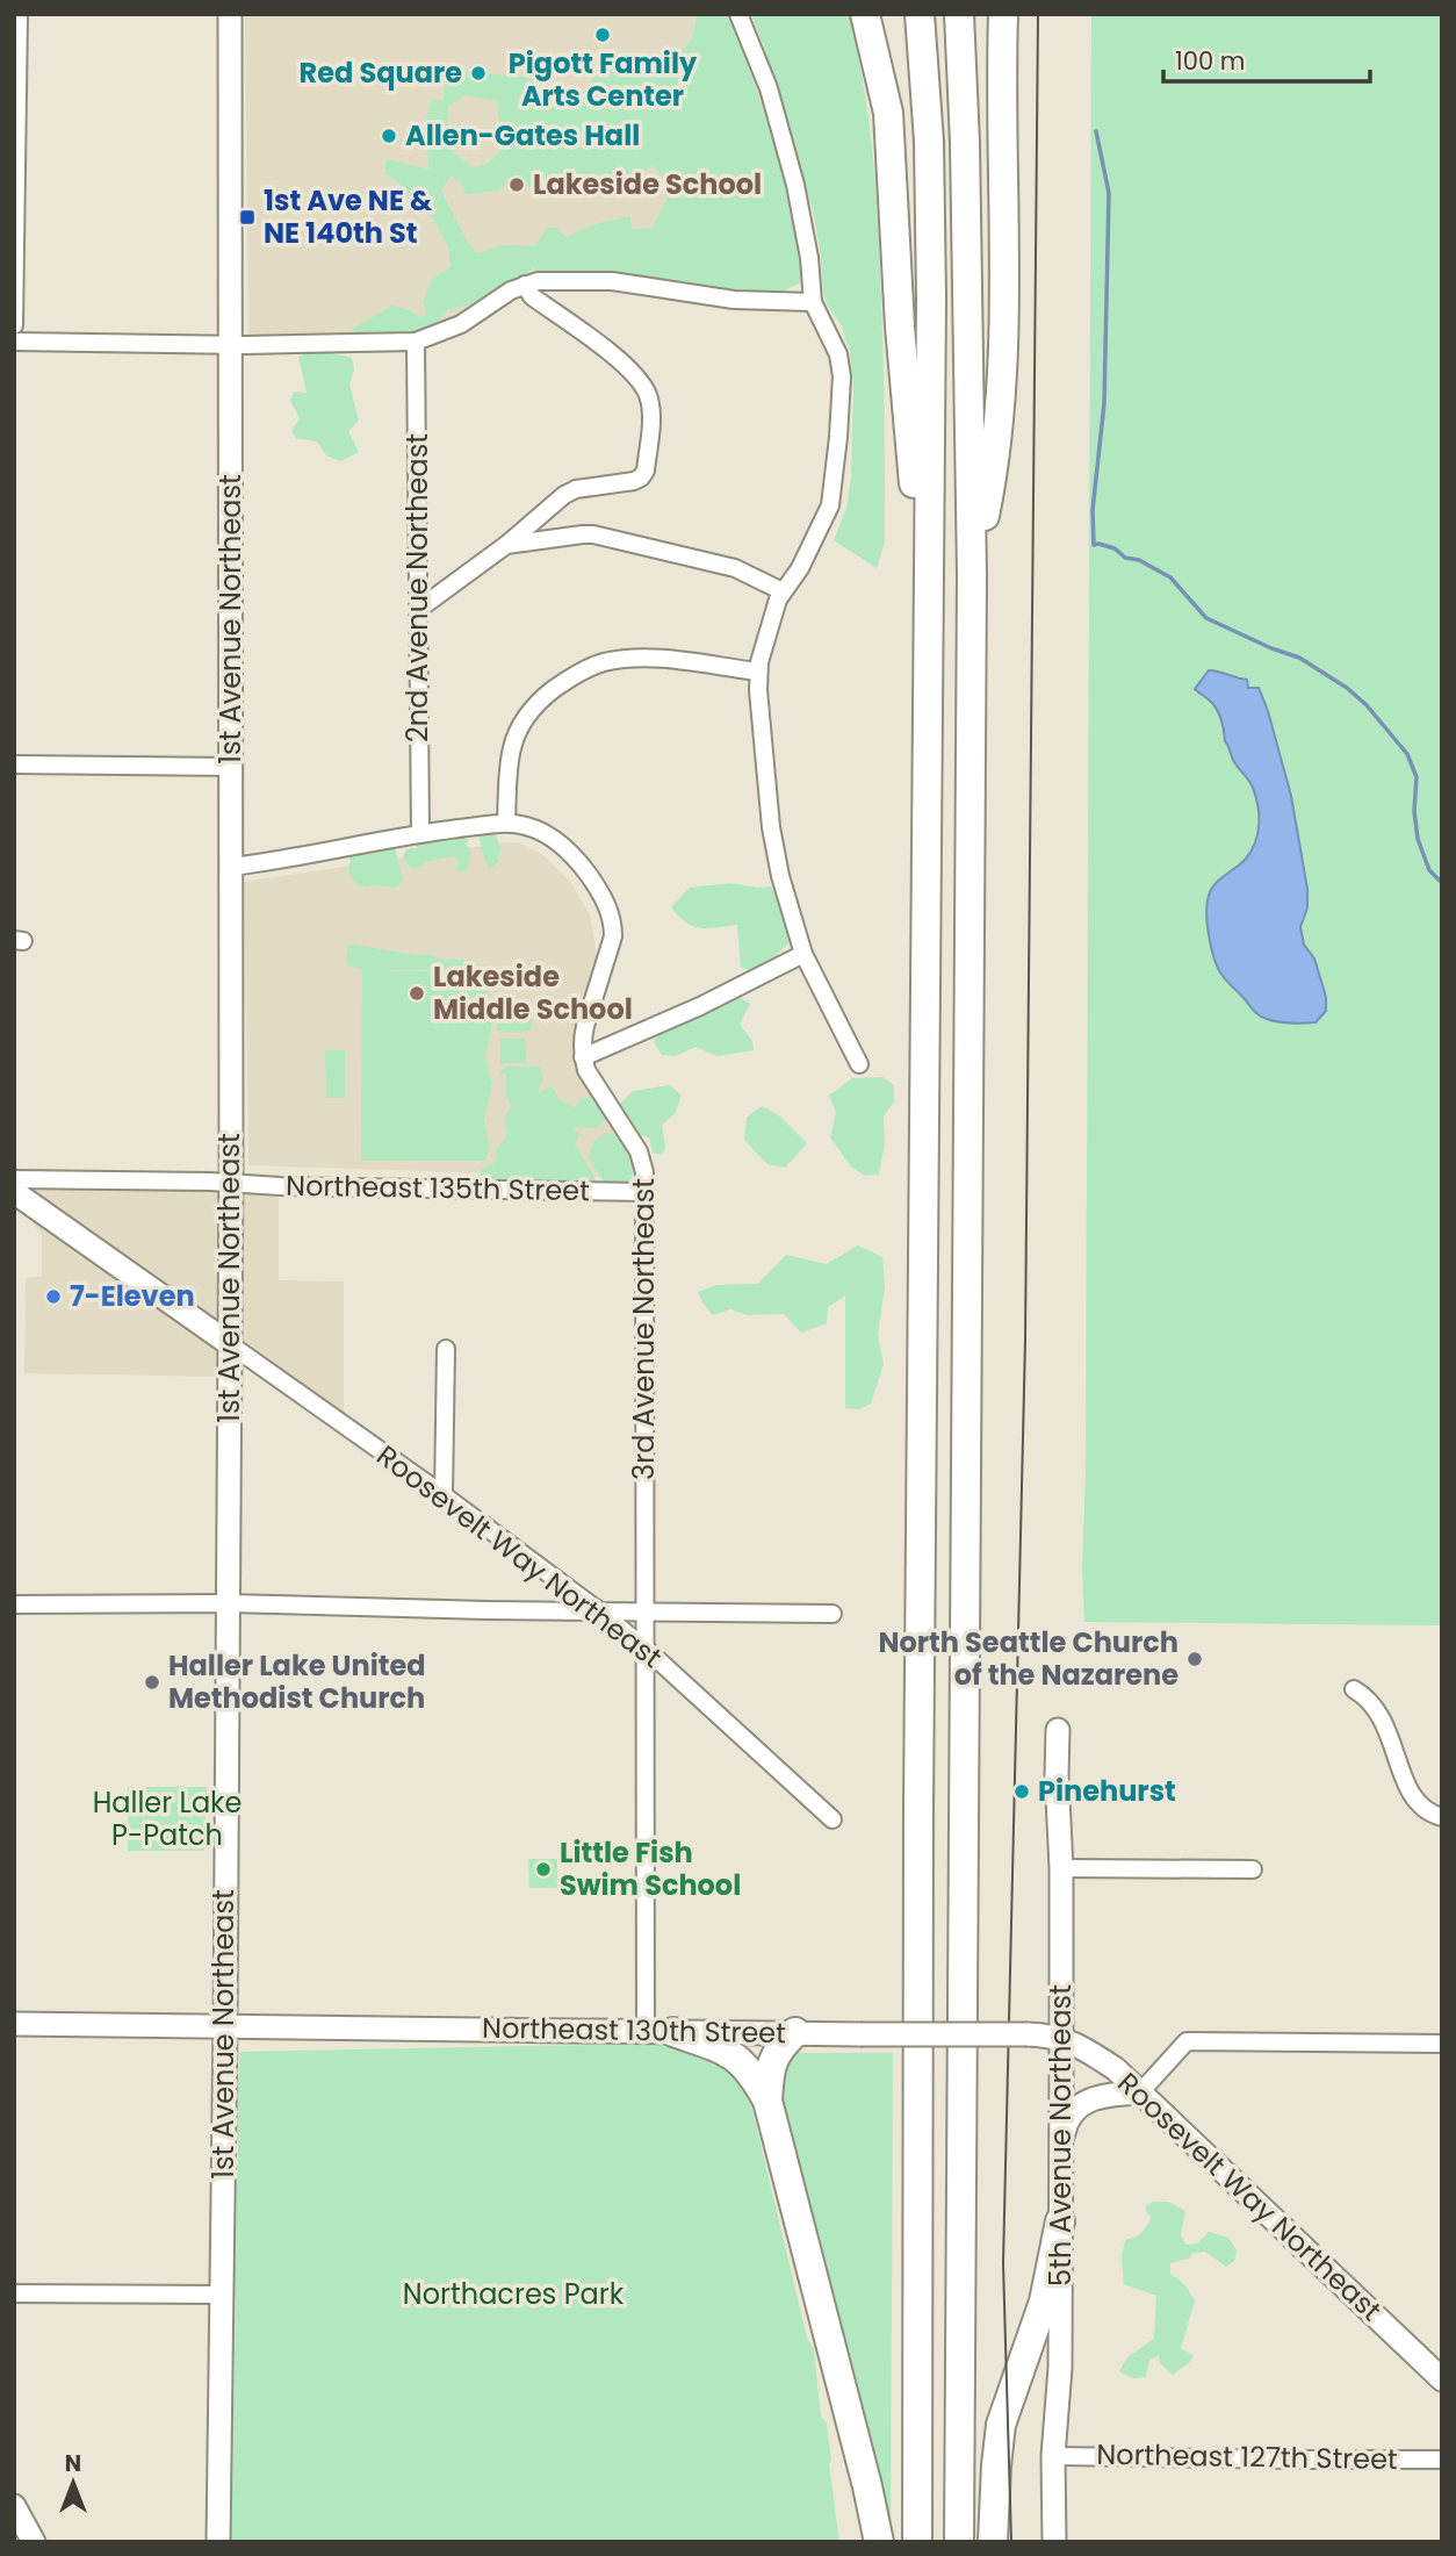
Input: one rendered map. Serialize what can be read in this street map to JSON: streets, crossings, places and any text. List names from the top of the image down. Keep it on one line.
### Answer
{"streets":{"street":["2nd Avenue Northeast","1st Avenue Northeast","Northeast 135th Street","3rd Avenue Northeast","Roosevelt Way Northeast","Northeast 130th Street","5th Avenue Northeast","Northeast 127th Street"]},"crossings":[["1st Avenue Northeast","Northeast 135th Street"],["1st Avenue Northeast","Roosevelt Way Northeast"],["1st Avenue Northeast","Northeast 130th Street"],["Northeast 135th Street","3rd Avenue Northeast"],["3rd Avenue Northeast","Roosevelt Way Northeast"],["3rd Avenue Northeast","Northeast 130th Street"],["Roosevelt Way Northeast","Northeast 130th Street"],["Roosevelt Way Northeast","5th Avenue Northeast"],["Northeast 130th Street","5th Avenue Northeast"],["5th Avenue Northeast","Northeast 127th Street"]],"parks":["Haller Lake P-Patch","Northacres Park"],"places":{"other":["Pigott Family Arts Center","Red Square","Allen-Gates Hall","Lakeside School","Lakeside Middle School","7-Eleven","North Seattle Church of the Nazarene","Haller Lake United Methodist Church","Pinehurst","Little Fish Swim School"],"transit":["1st Ave NE & NE 140th St"]},"scale_bar":"100 m","north":"top"}
